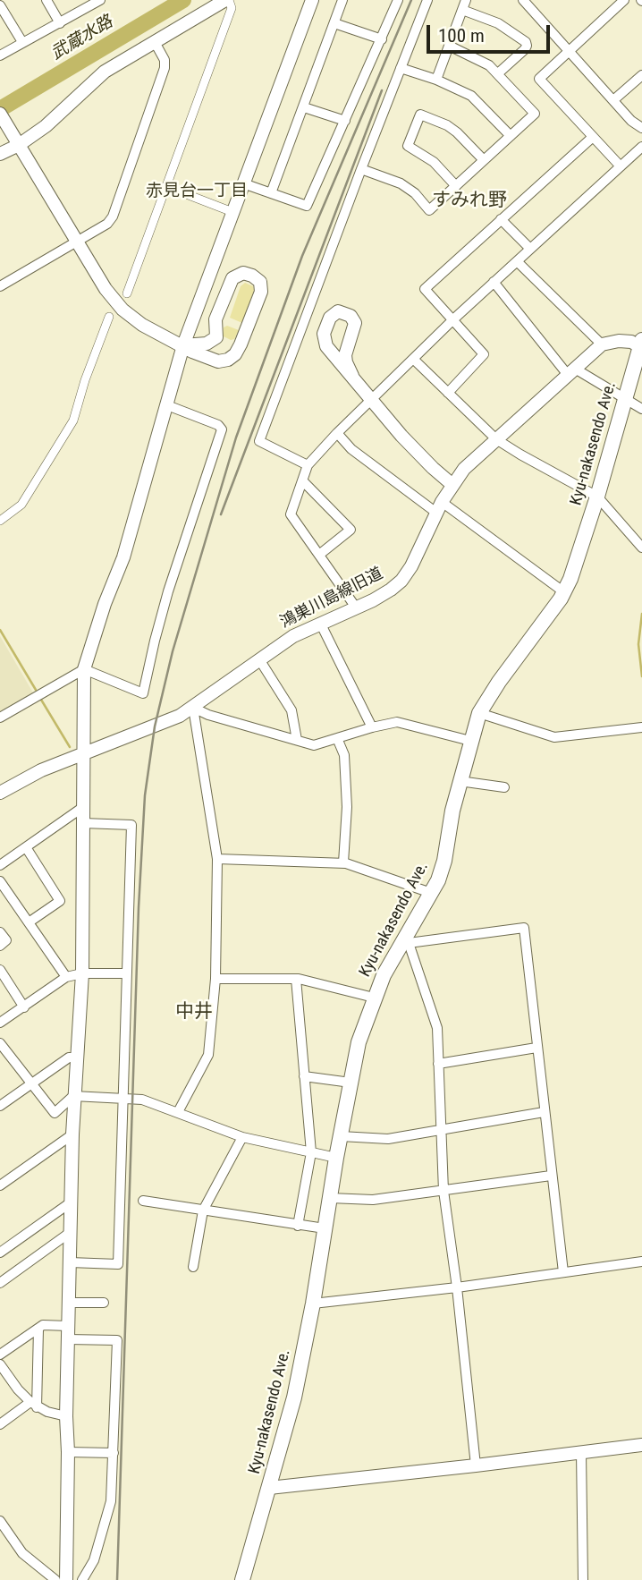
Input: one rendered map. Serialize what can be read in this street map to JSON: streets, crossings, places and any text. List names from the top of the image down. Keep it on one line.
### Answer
{"streets":{"main road":["Kyu-nakasendo Ave."],"street":["鴻巣川島線旧道"]},"districts":["赤見台一丁目","すみれ野","中井"],"water":["武蔵水路"],"scale_bar":"100 m"}
